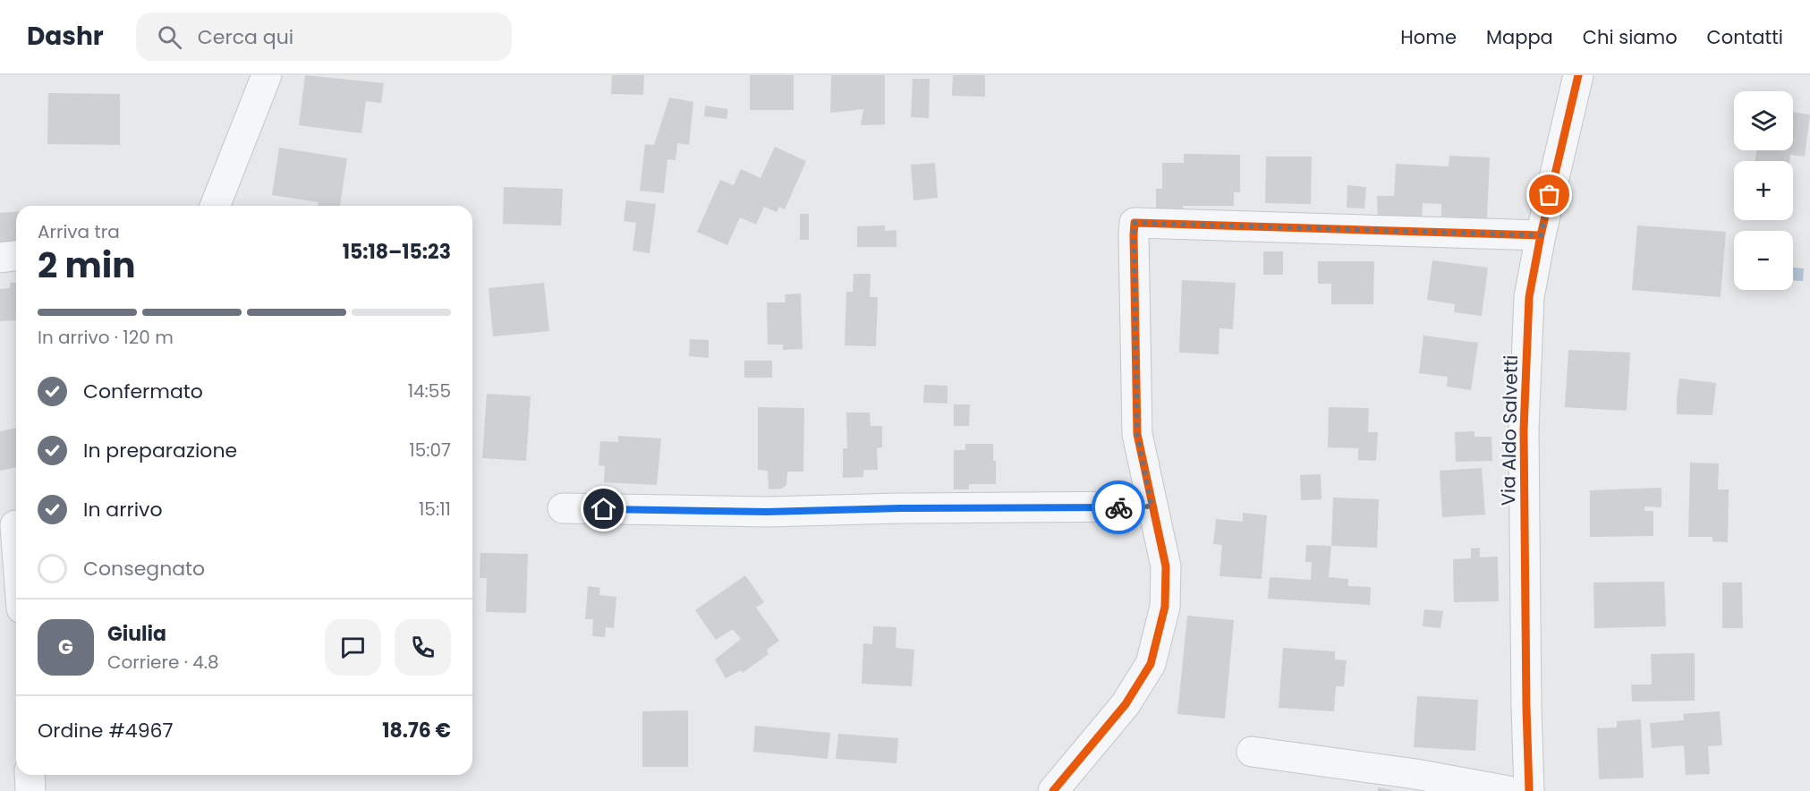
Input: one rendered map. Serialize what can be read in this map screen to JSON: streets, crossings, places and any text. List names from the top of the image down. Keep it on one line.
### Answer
{"streets":{"street":["Via Aldo Salvetti"]},"page":{"header":"Dashr","search":"Cerca qui","nav":["Home","Mappa","Chi siamo","Contatti"],"map_buttons":["+","−"],"heading":["2 min","Arriva tra","15:18–15:23"],"panel":["Giulia","Corriere · 4.8","Ordine #4967","18.76 €"],"bar":"In arrivo · 120 m","list":[["Confermato","14:55"],["In preparazione","15:07"],["In arrivo","15:11"],"Consegnato"],"round":"G"}}
